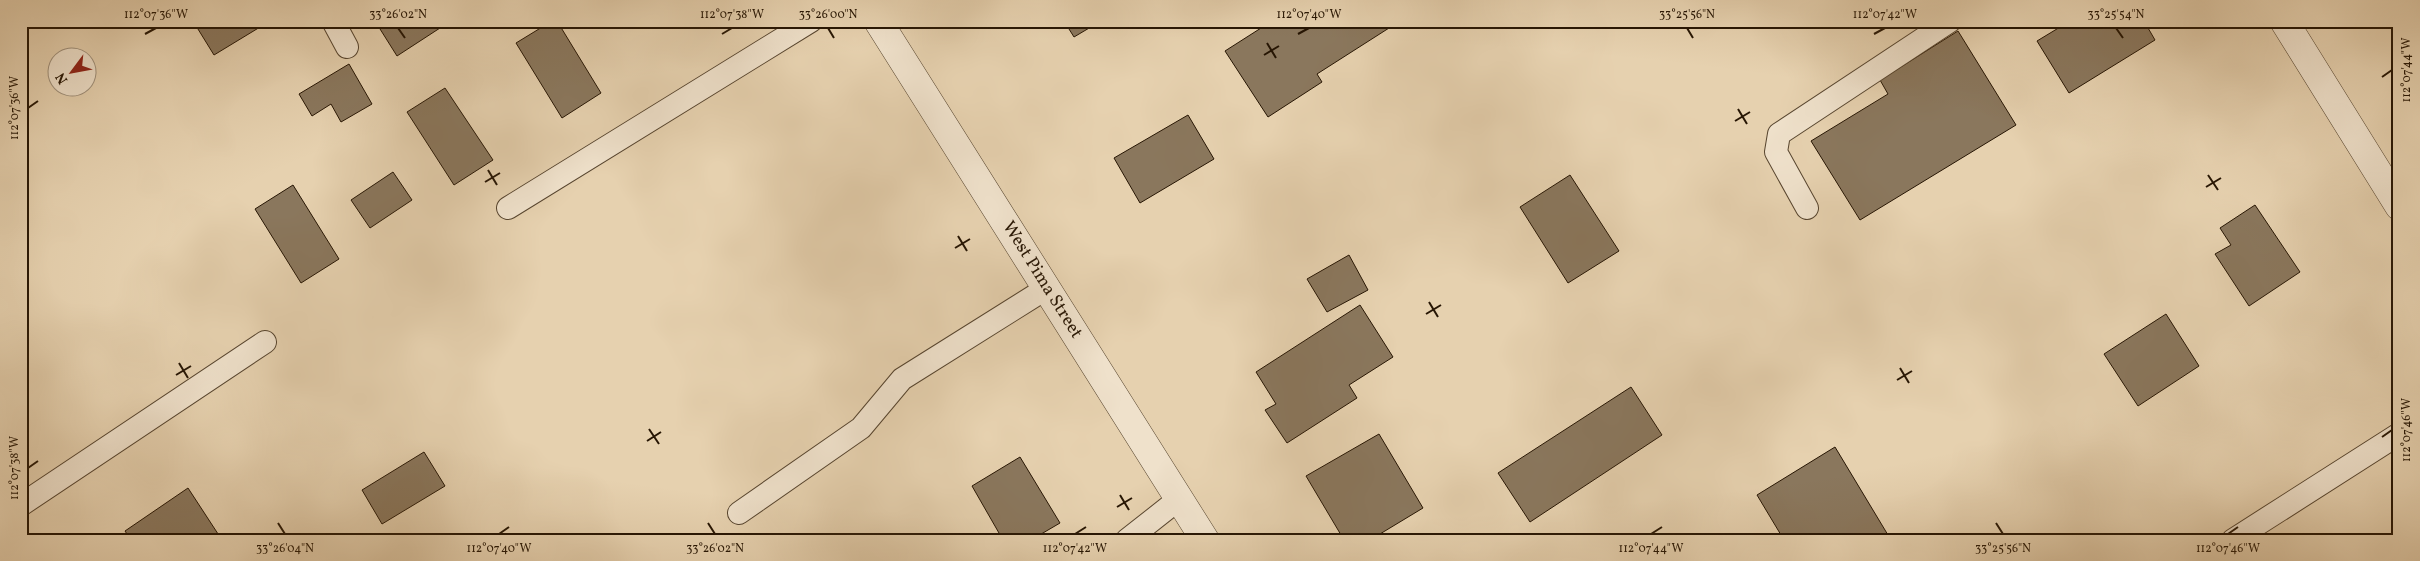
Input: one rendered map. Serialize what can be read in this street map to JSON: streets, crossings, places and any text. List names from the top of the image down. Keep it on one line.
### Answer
{"streets":{"street":["West Pima Street"]},"north":"bottom left","coordinates":["112°07'36\"W","33°26'02\"N","112°07'38\"W","33°26'00\"N","112°07'40\"W","33°25'56\"N","112°07'42\"W","33°25'54\"N","112°07'44\"W","112°07'46\"W","33°26'04\"N"]}
